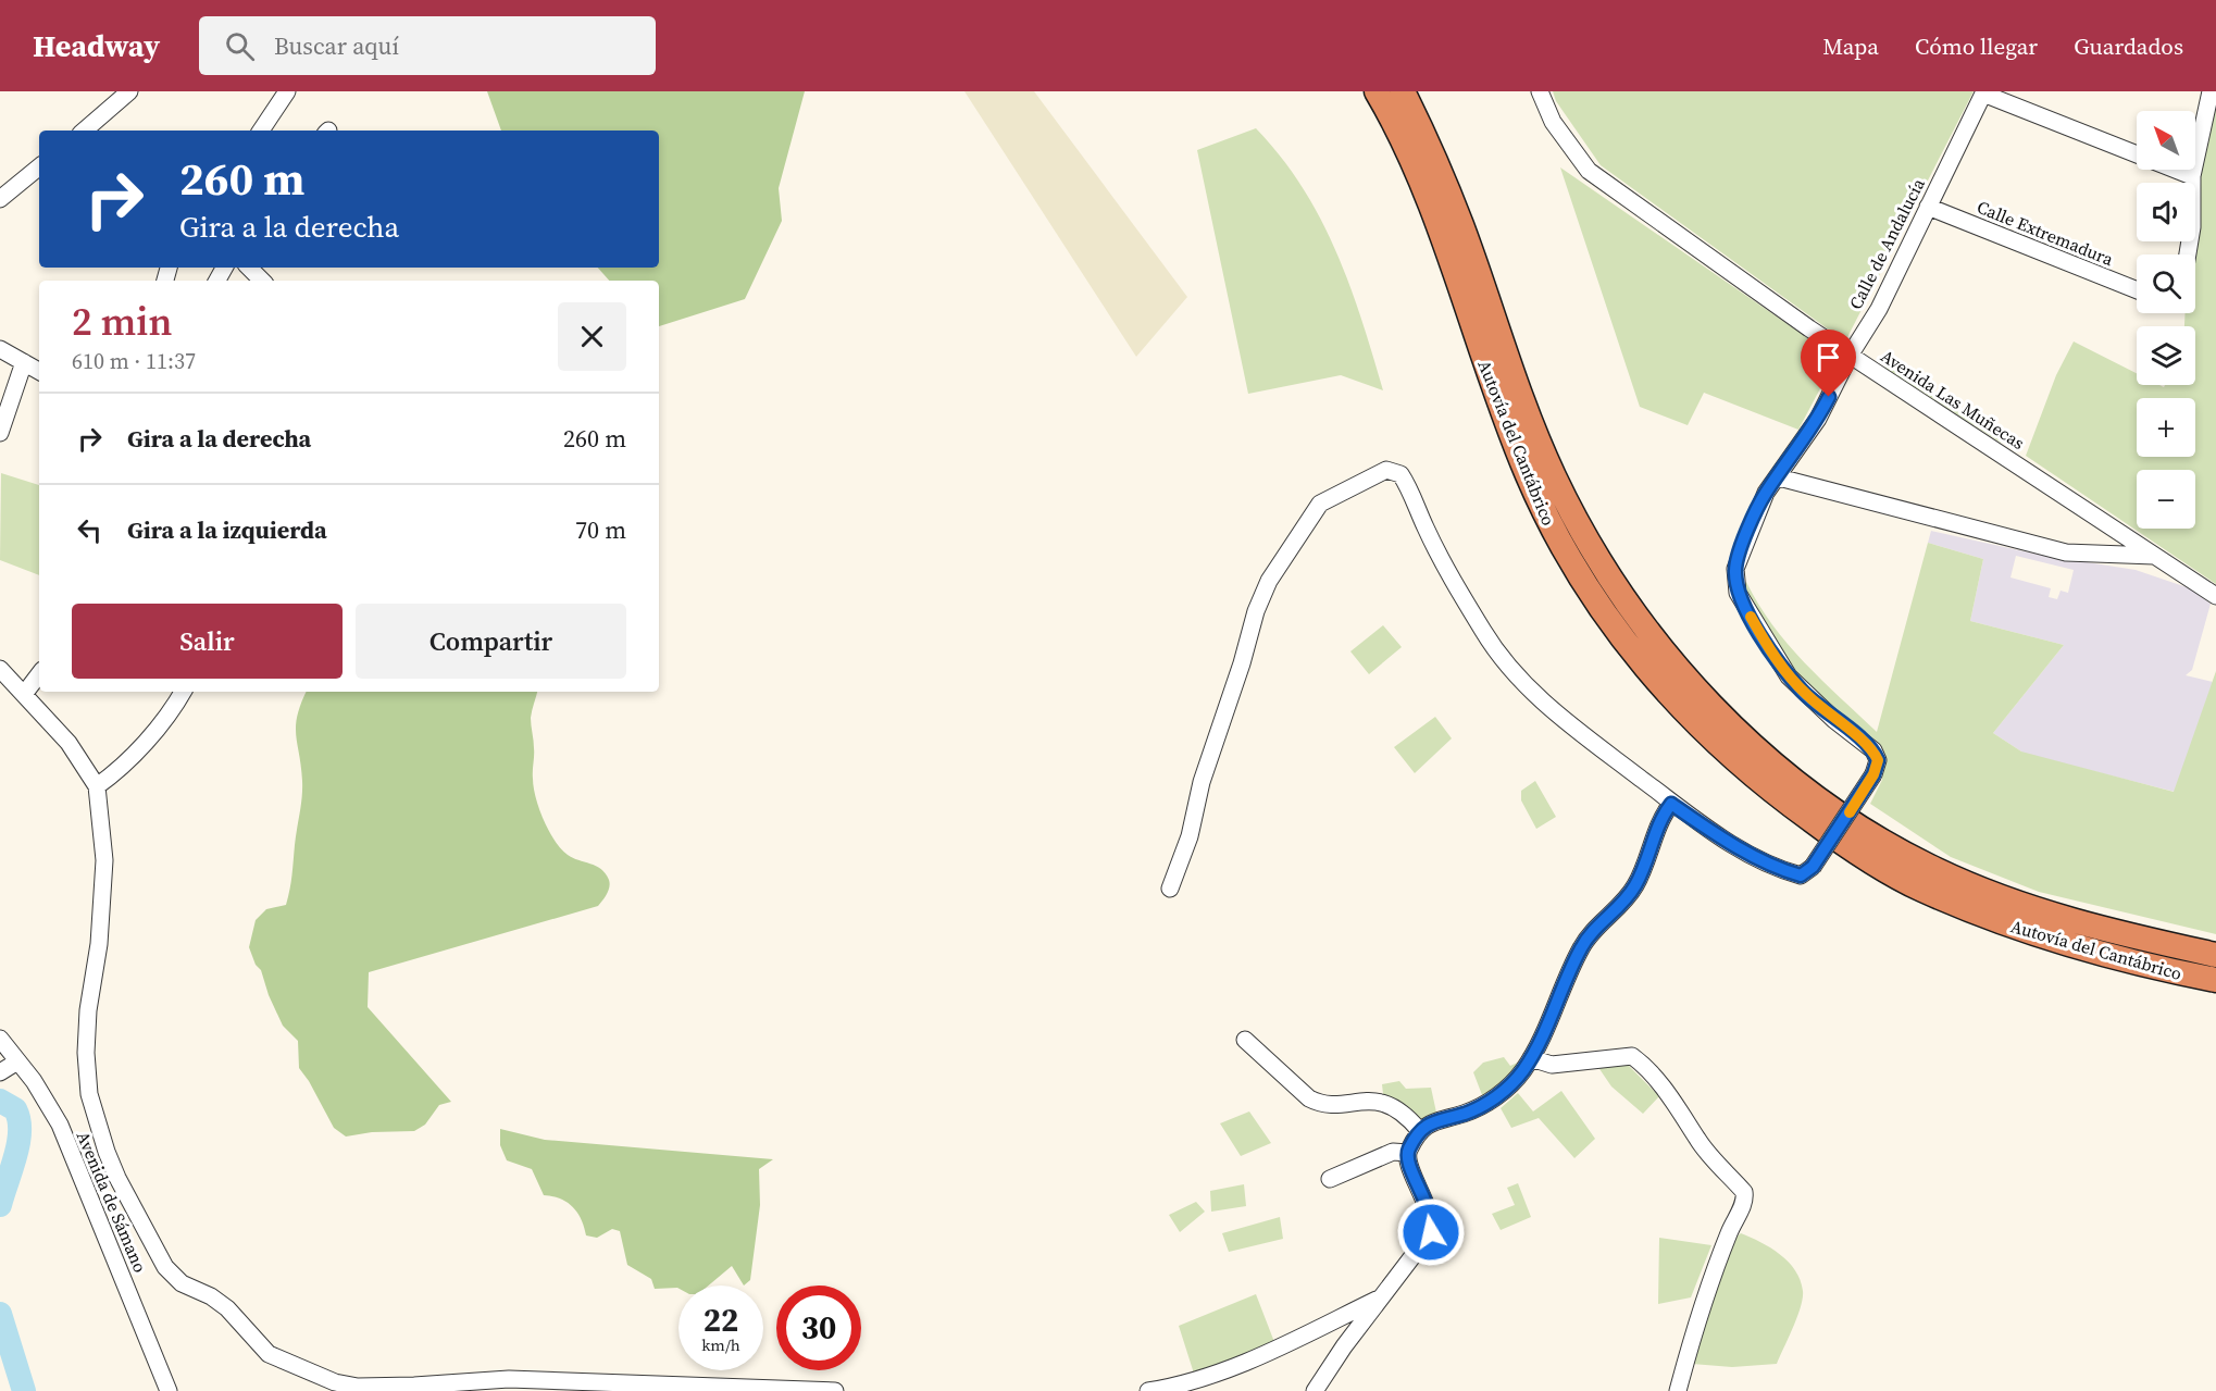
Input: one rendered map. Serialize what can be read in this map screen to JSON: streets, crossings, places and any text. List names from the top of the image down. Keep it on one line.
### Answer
{"streets":{"highway":["Autovía del Cantábrico"],"street":["Calle Extremadura","Calle de Andalucía","Avenida Las Muñecas","Avenida de Sámano"]},"crossings":[["Calle Extremadura","Calle de Andalucía"],["Calle de Andalucía","Avenida Las Muñecas"]],"north":"top left","page":{"header":"Headway","search":"Buscar aquí","nav":["Mapa","Cómo llegar","Guardados"],"map_buttons":["+","−"],"turn":["260 m","Gira a la derecha"],"heading":["2 min","610 m · 11:37"],"list":[{"name":"Gira a la derecha","value":"260 m"},{"name":"Gira a la izquierda","value":"70 m"}],"buttons":["Salir","Compartir"],"speed":"22 km/h","limit":"30"}}
